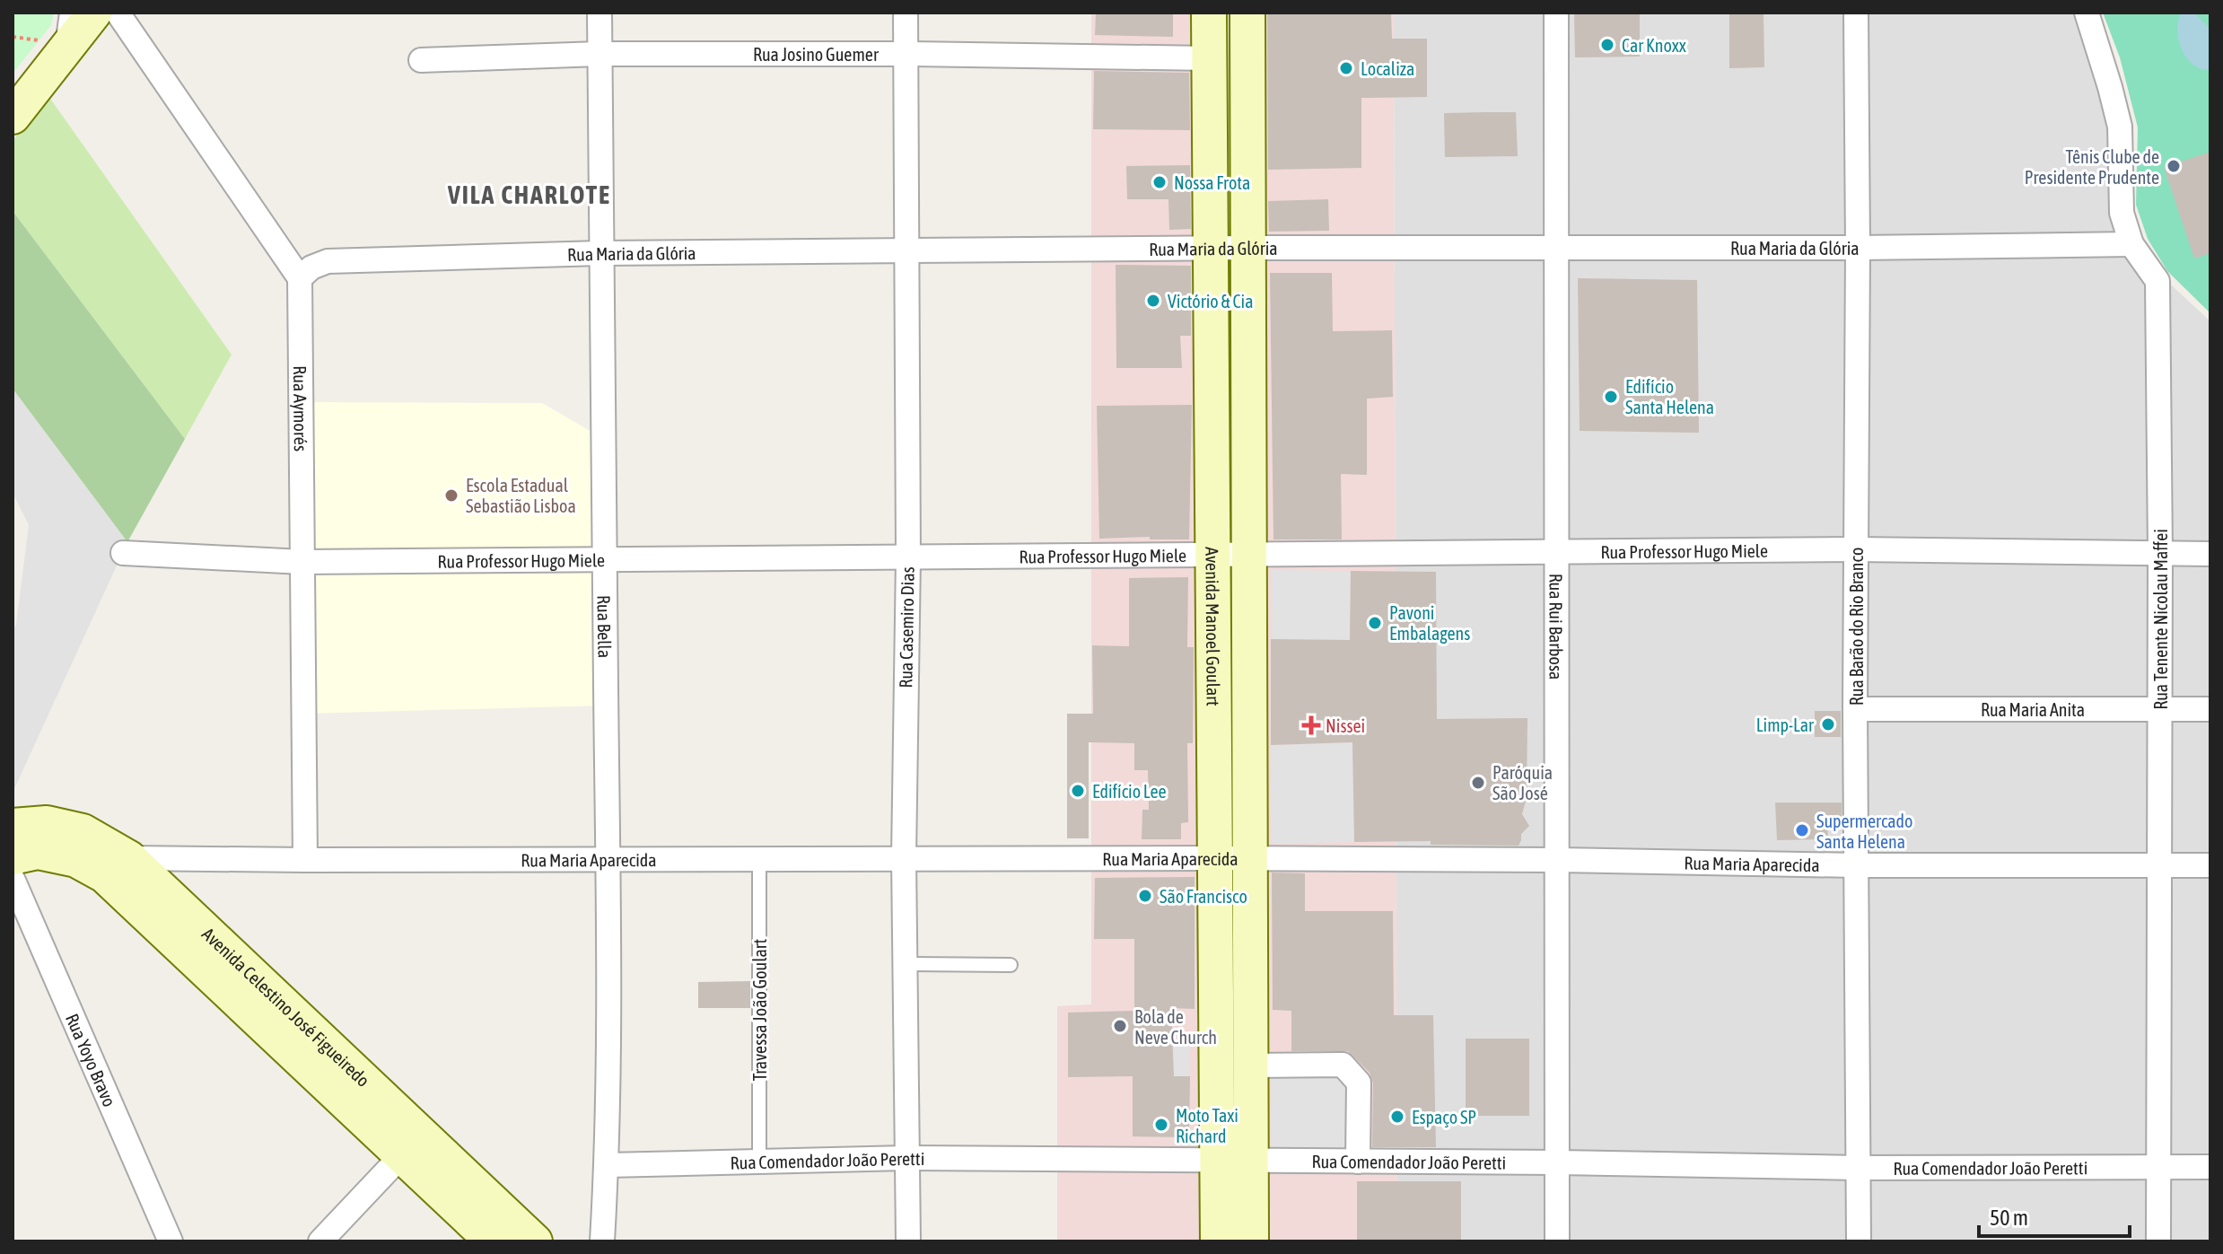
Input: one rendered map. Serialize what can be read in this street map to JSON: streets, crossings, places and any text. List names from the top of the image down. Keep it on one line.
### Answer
{"streets":{"main road":["Avenida Manoel Goulart","Avenida Celestino José Figueiredo"],"street":["Rua Josino Guemer","Rua Maria da Glória","Rua Aymorés","Rua Professor Hugo Miele","Rua Tenente Nicolau Maffei","Rua Rui Barbosa","Rua Barão do Rio Branco","Rua Bella","Rua Casemiro Dias","Rua Maria Anita","Rua Maria Aparecida","Rua Yoyo Bravo","Rua Comendador João Peretti"],"lane":["Travessa João Goulart"]},"crossings":[["Rua Josino Guemer","Rua Bella"],["Rua Josino Guemer","Rua Casemiro Dias"],["Rua Josino Guemer","Avenida Manoel Goulart"],["Rua Maria da Glória","Rua Aymorés"],["Rua Maria da Glória","Rua Tenente Nicolau Maffei"],["Rua Maria da Glória","Rua Rui Barbosa"],["Rua Maria da Glória","Rua Barão do Rio Branco"],["Rua Maria da Glória","Rua Bella"],["Rua Maria da Glória","Rua Casemiro Dias"],["Rua Maria da Glória","Avenida Manoel Goulart"],["Rua Aymorés","Rua Professor Hugo Miele"],["Rua Aymorés","Rua Maria Aparecida"],["Rua Professor Hugo Miele","Rua Tenente Nicolau Maffei"],["Rua Professor Hugo Miele","Rua Rui Barbosa"],["Rua Professor Hugo Miele","Rua Barão do Rio Branco"],["Rua Professor Hugo Miele","Rua Bella"],["Rua Professor Hugo Miele","Rua Casemiro Dias"],["Rua Professor Hugo Miele","Avenida Manoel Goulart"],["Rua Tenente Nicolau Maffei","Rua Maria Anita"],["Rua Tenente Nicolau Maffei","Rua Maria Aparecida"],["Rua Tenente Nicolau Maffei","Rua Comendador João Peretti"],["Rua Rui Barbosa","Rua Maria Aparecida"],["Rua Rui Barbosa","Rua Comendador João Peretti"],["Rua Barão do Rio Branco","Rua Maria Anita"],["Rua Barão do Rio Branco","Rua Maria Aparecida"],["Rua Barão do Rio Branco","Rua Comendador João Peretti"],["Rua Bella","Rua Maria Aparecida"],["Rua Bella","Rua Comendador João Peretti"],["Rua Casemiro Dias","Rua Maria Aparecida"],["Rua Casemiro Dias","Rua Comendador João Peretti"],["Avenida Manoel Goulart","Rua Maria Aparecida"],["Avenida Manoel Goulart","Rua Comendador João Peretti"],["Rua Maria Aparecida","Avenida Celestino José Figueiredo"],["Rua Maria Aparecida","Travessa João Goulart"],["Travessa João Goulart","Rua Comendador João Peretti"]],"districts":["VILA CHARLOTE"],"places":{"other":["Car Knoxx","Localiza","Tênis Clube de Presidente Prudente","Nossa Frota","Victório & Cia","Edifício Santa Helena","Escola Estadual Sebastião Lisboa","Pavoni Embalagens","Limp-Lar","Paróquia São José","Edifício Lee","Supermercado Santa Helena","São Francisco","Bola de Neve Church","Espaço SP","Moto Taxi Richard"],"health":["Nissei"]},"scale_bar":"50 m"}
